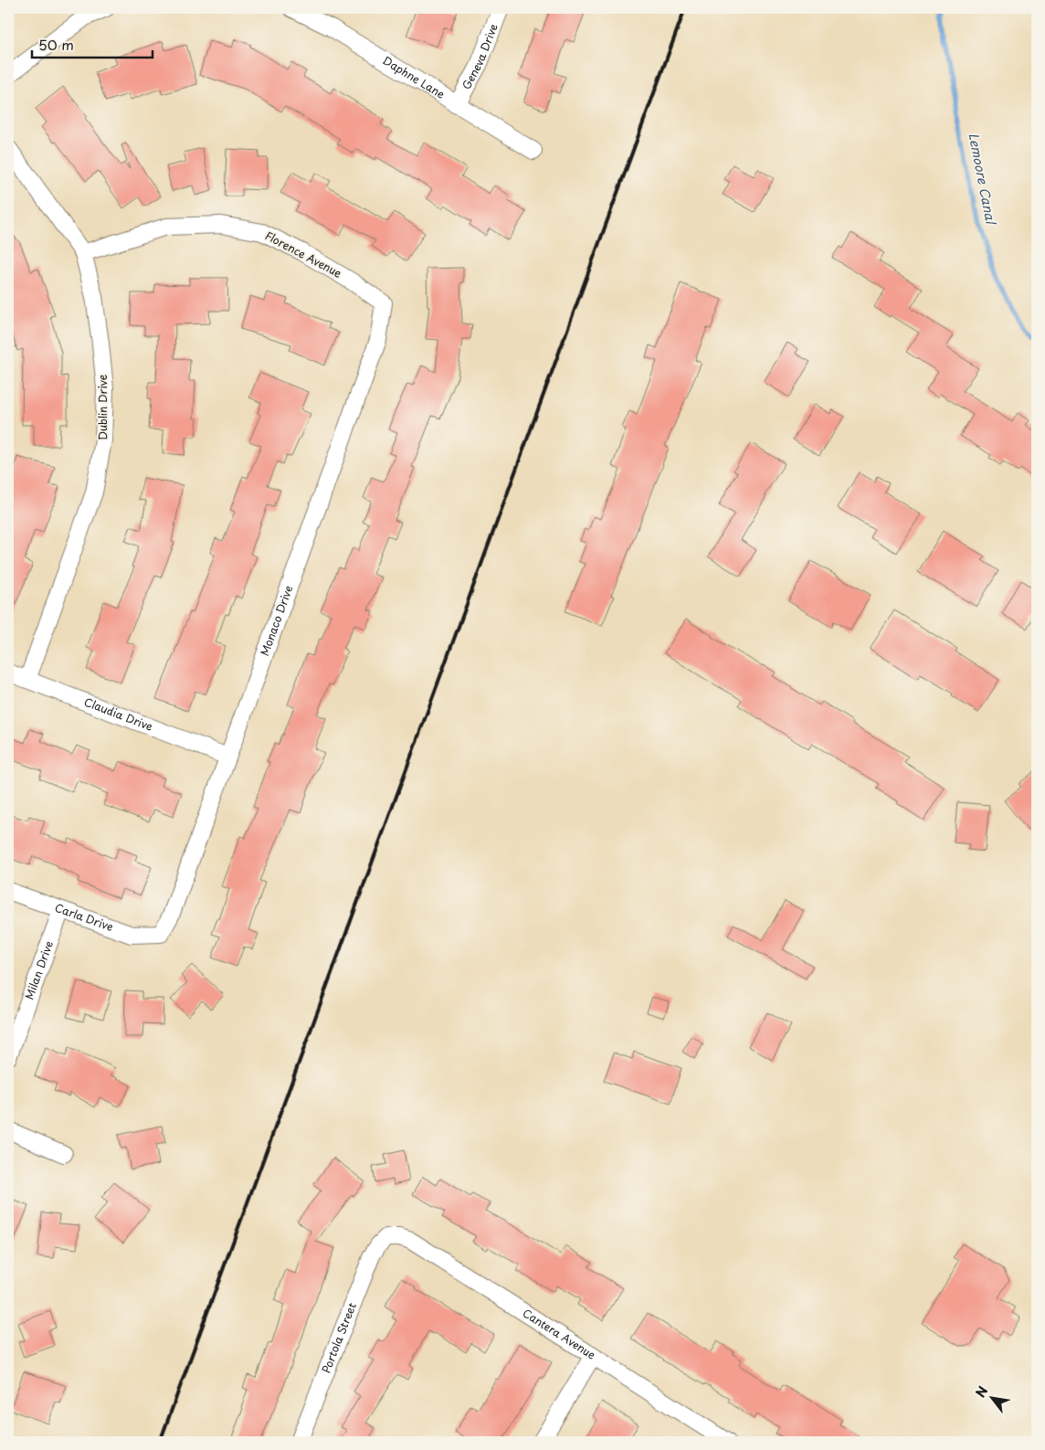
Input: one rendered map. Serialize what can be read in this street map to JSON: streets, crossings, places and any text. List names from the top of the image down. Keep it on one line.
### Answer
{"streets":{"street":["Geneva Drive","Daphne Lane","Florence Avenue","Dublin Drive","Monaco Drive","Claudia Drive","Carla Drive","Milan Drive","Cantera Avenue","Portola Street"]},"crossings":[["Geneva Drive","Daphne Lane"],["Florence Avenue","Dublin Drive"],["Florence Avenue","Monaco Drive"],["Dublin Drive","Claudia Drive"],["Monaco Drive","Claudia Drive"],["Monaco Drive","Carla Drive"],["Carla Drive","Milan Drive"],["Cantera Avenue","Portola Street"]],"water":["Lemoore Canal"],"scale_bar":"50 m","north":"top left"}
